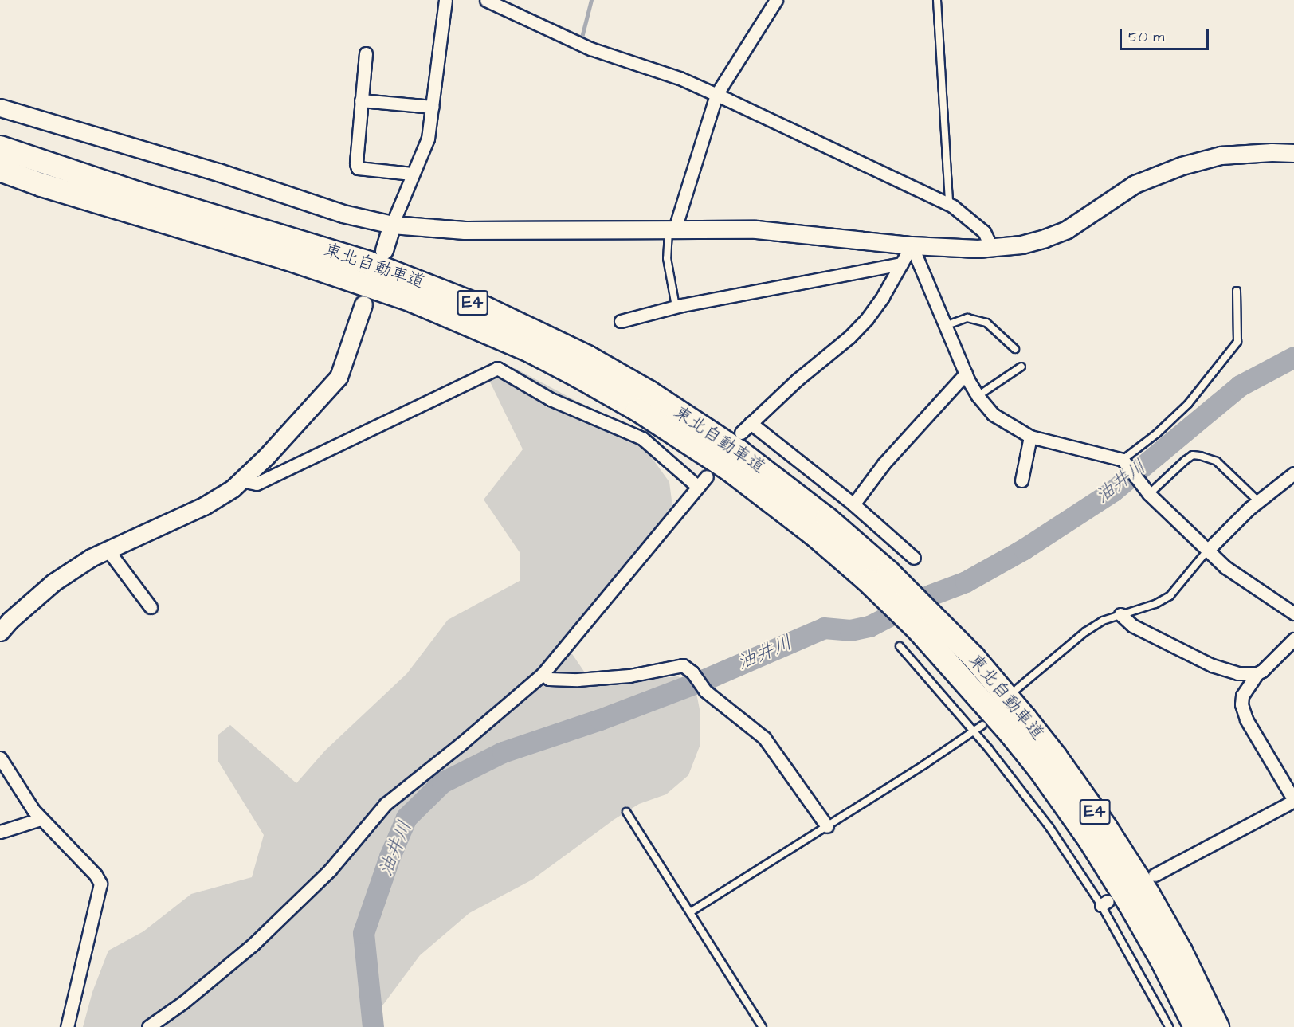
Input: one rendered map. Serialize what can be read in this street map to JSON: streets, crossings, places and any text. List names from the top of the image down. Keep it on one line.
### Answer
{"streets":{"highway":["東北自動車道","E4"]},"water":["油井川"],"scale_bar":"50 m"}
